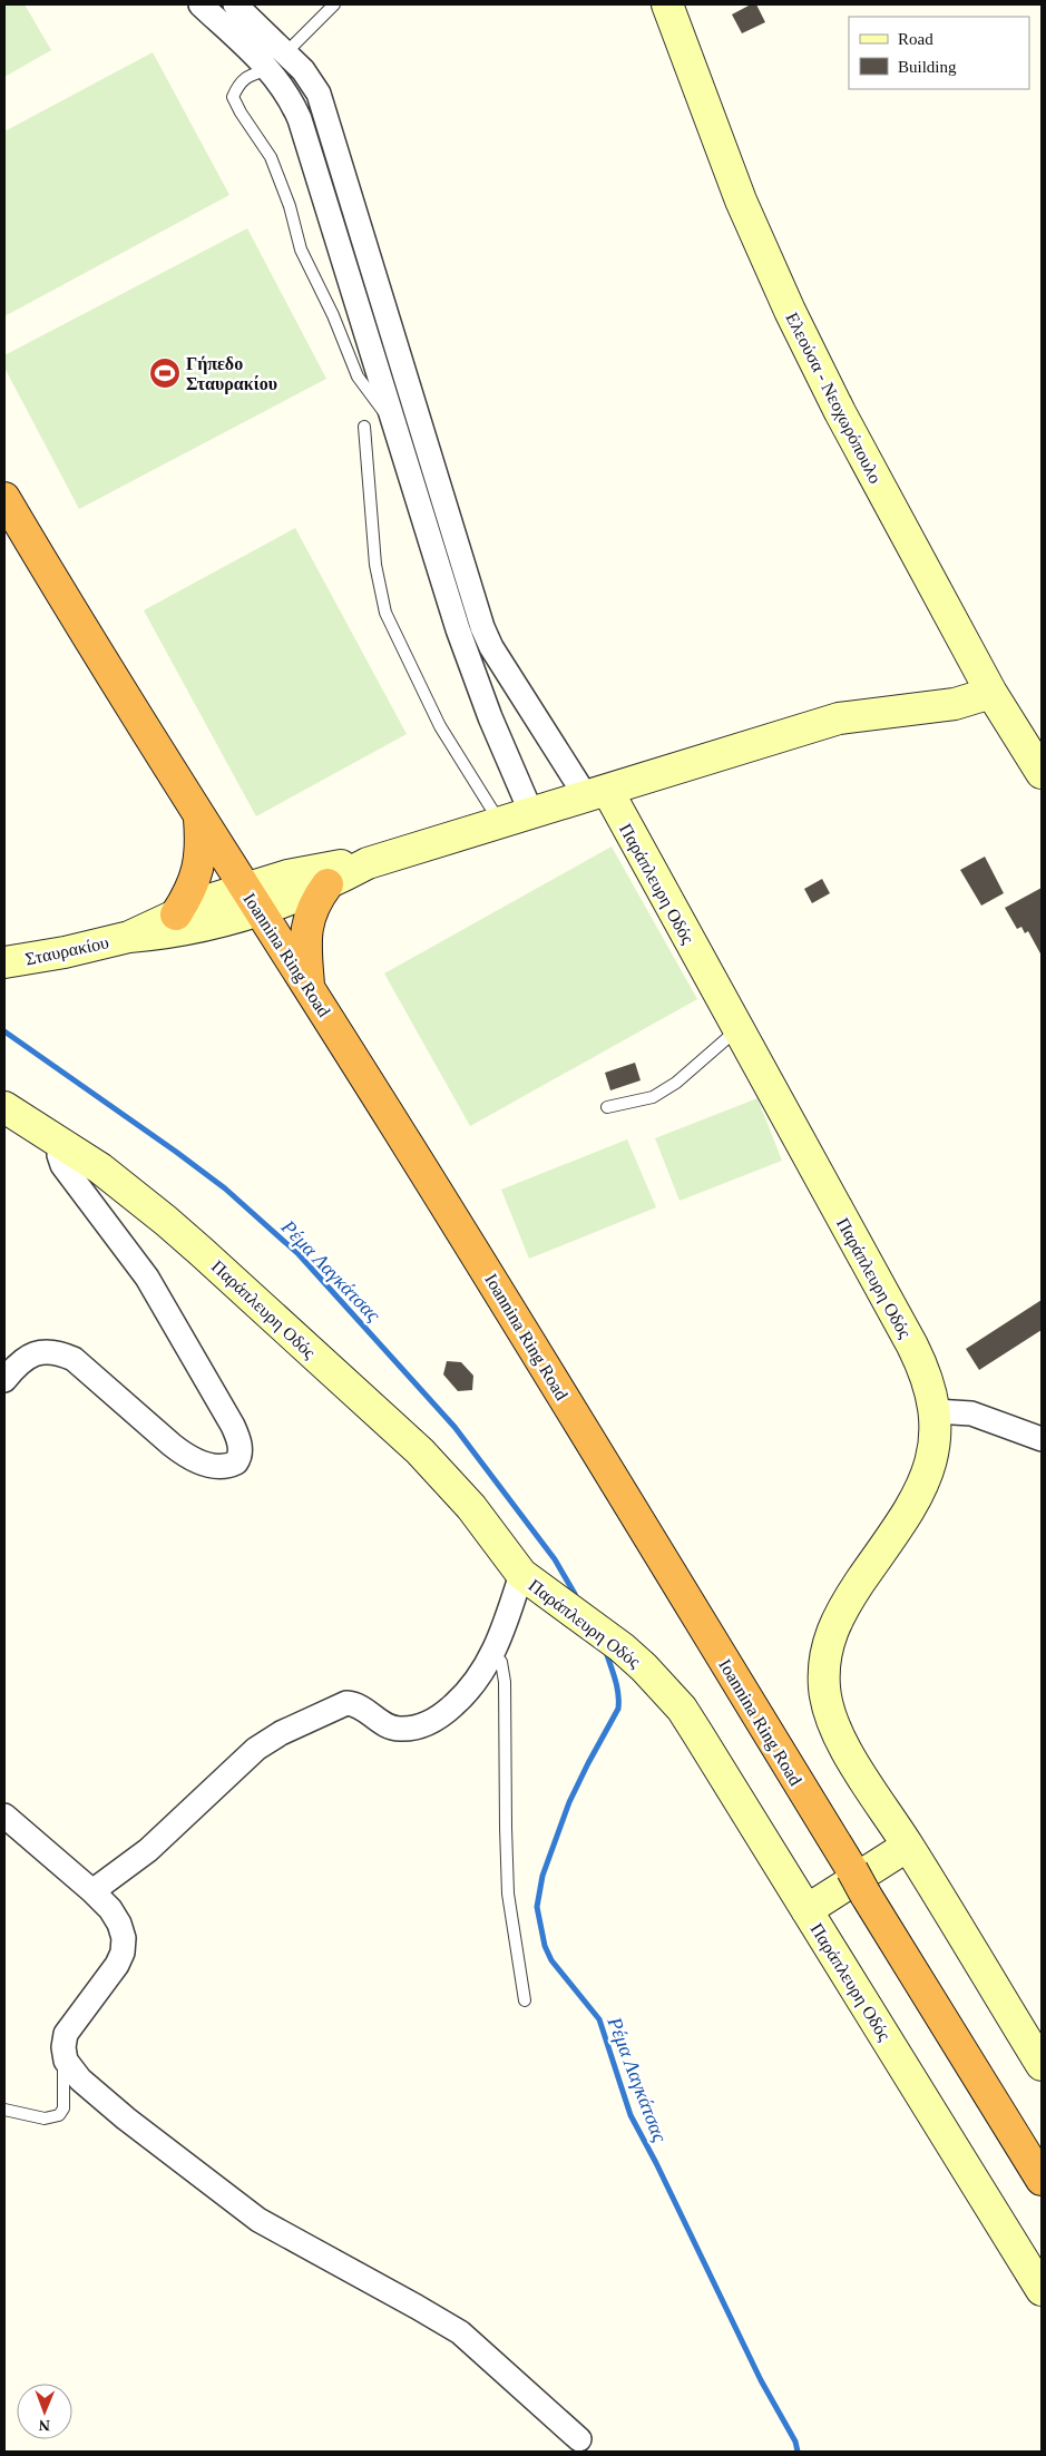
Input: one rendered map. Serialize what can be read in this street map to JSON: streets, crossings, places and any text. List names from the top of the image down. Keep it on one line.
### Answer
{"streets":{"highway":["Ioannina Ring Road"],"street":["Ελεούσα - Νεοχωρόπουλο","Παράπλευρη Οδός","Σταυρακίου"]},"water":["Ρέμα Λαγκάτσας"],"places":{"sports":["Γήπεδο Σταυρακίου"]},"legend":["Road","Building"],"north":"bottom"}
